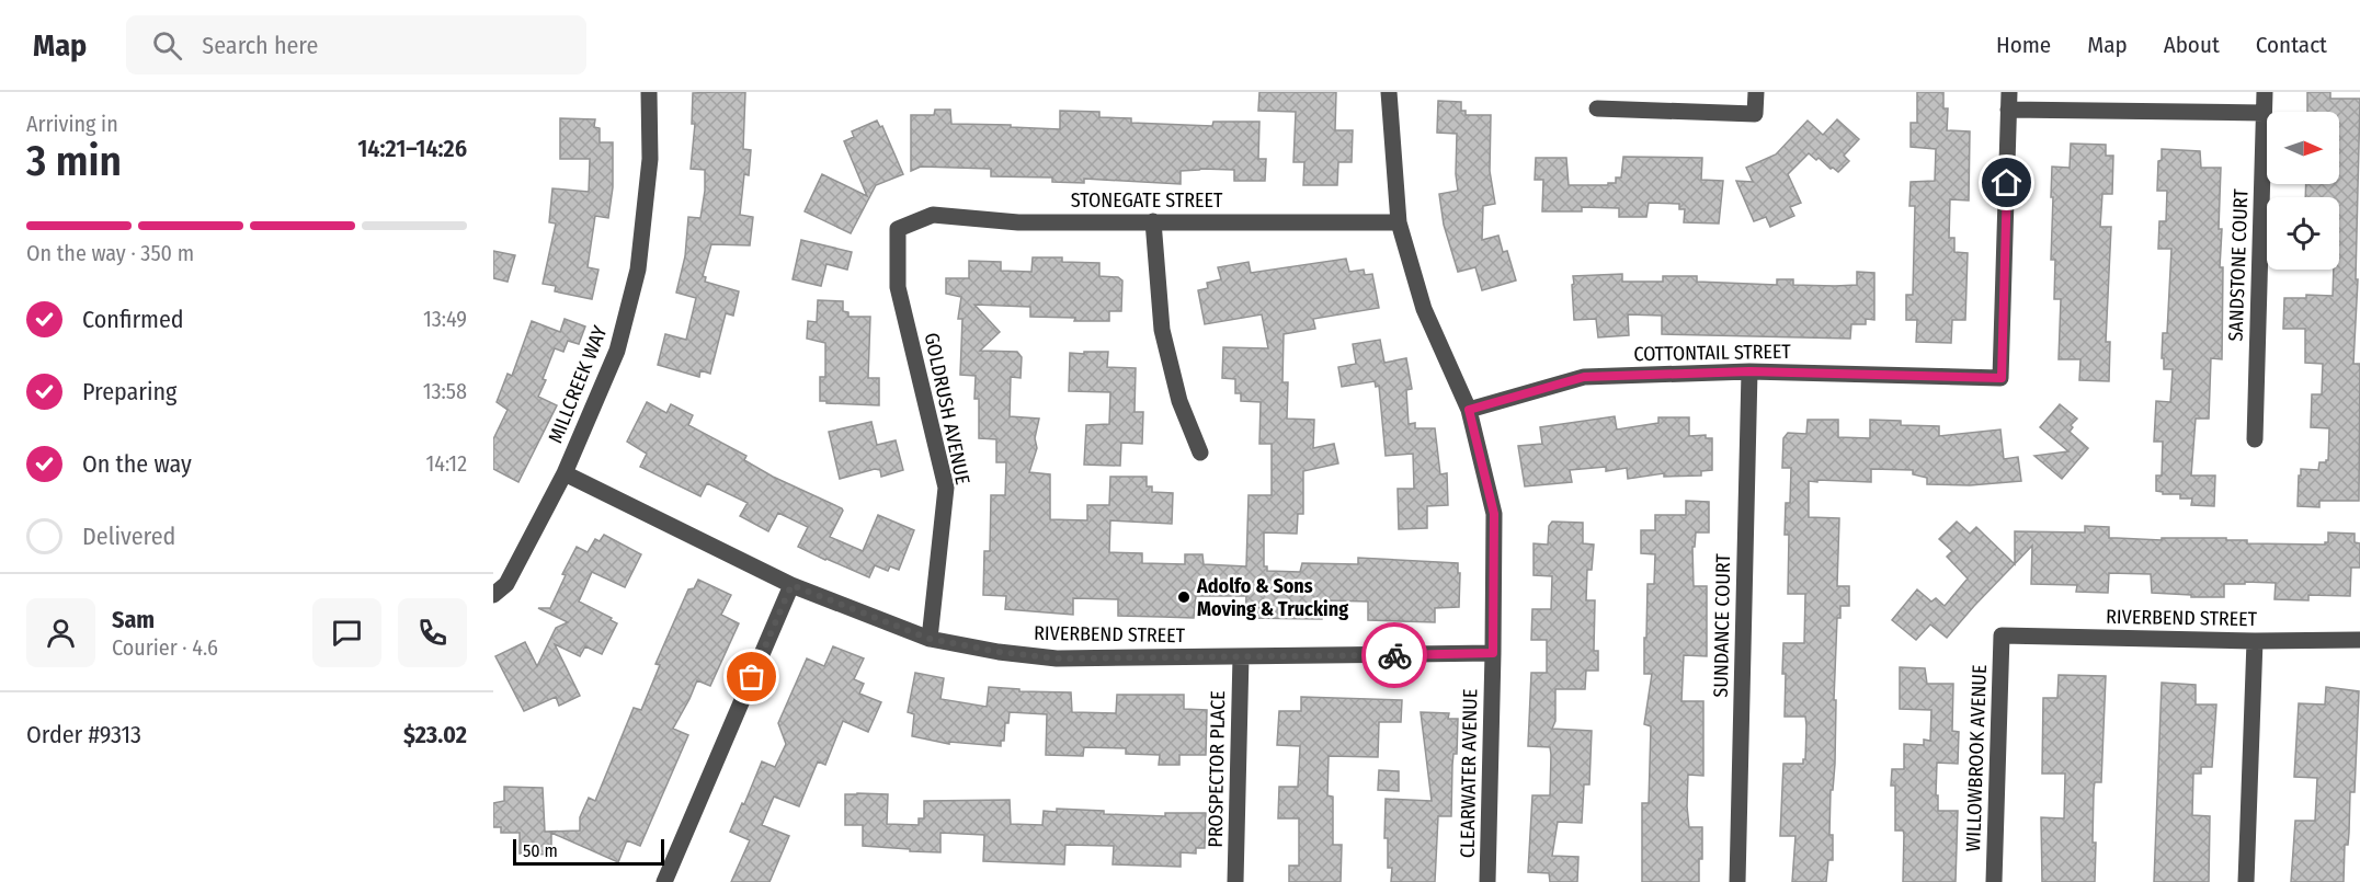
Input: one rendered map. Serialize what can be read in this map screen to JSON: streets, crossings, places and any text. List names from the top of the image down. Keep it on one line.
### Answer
{"streets":{"street":["STONEGATE STREET","SANDSTONE COURT","COTTONTAIL STREET","MILLCREEK WAY","GOLDRUSH AVENUE","RIVERBEND STREET","SUNDANCE COURT","WILLOWBROOK AVENUE","PROSPECTOR PLACE","CLEARWATER AVENUE"]},"crossings":[["STONEGATE STREET","GOLDRUSH AVENUE"],["STONEGATE STREET","CLEARWATER AVENUE"],["COTTONTAIL STREET","SUNDANCE COURT"],["COTTONTAIL STREET","CLEARWATER AVENUE"],["MILLCREEK WAY","RIVERBEND STREET"],["GOLDRUSH AVENUE","RIVERBEND STREET"],["RIVERBEND STREET","WILLOWBROOK AVENUE"],["RIVERBEND STREET","PROSPECTOR PLACE"],["RIVERBEND STREET","CLEARWATER AVENUE"]],"places":["Adolfo & Sons Moving & Trucking"],"scale_bar":"50 m","north":"right","page":{"header":"Map","search":"Search here","nav":["Home","Map","About","Contact"],"heading":["3 min","Arriving in","14:21–14:26"],"panel":["Sam","Courier · 4.6","Order #9313","$23.02"],"bar":"On the way · 350 m","list":[["Confirmed","13:49"],["Preparing","13:58"],["On the way","14:12"],"Delivered"],"scale":"50 m"}}
